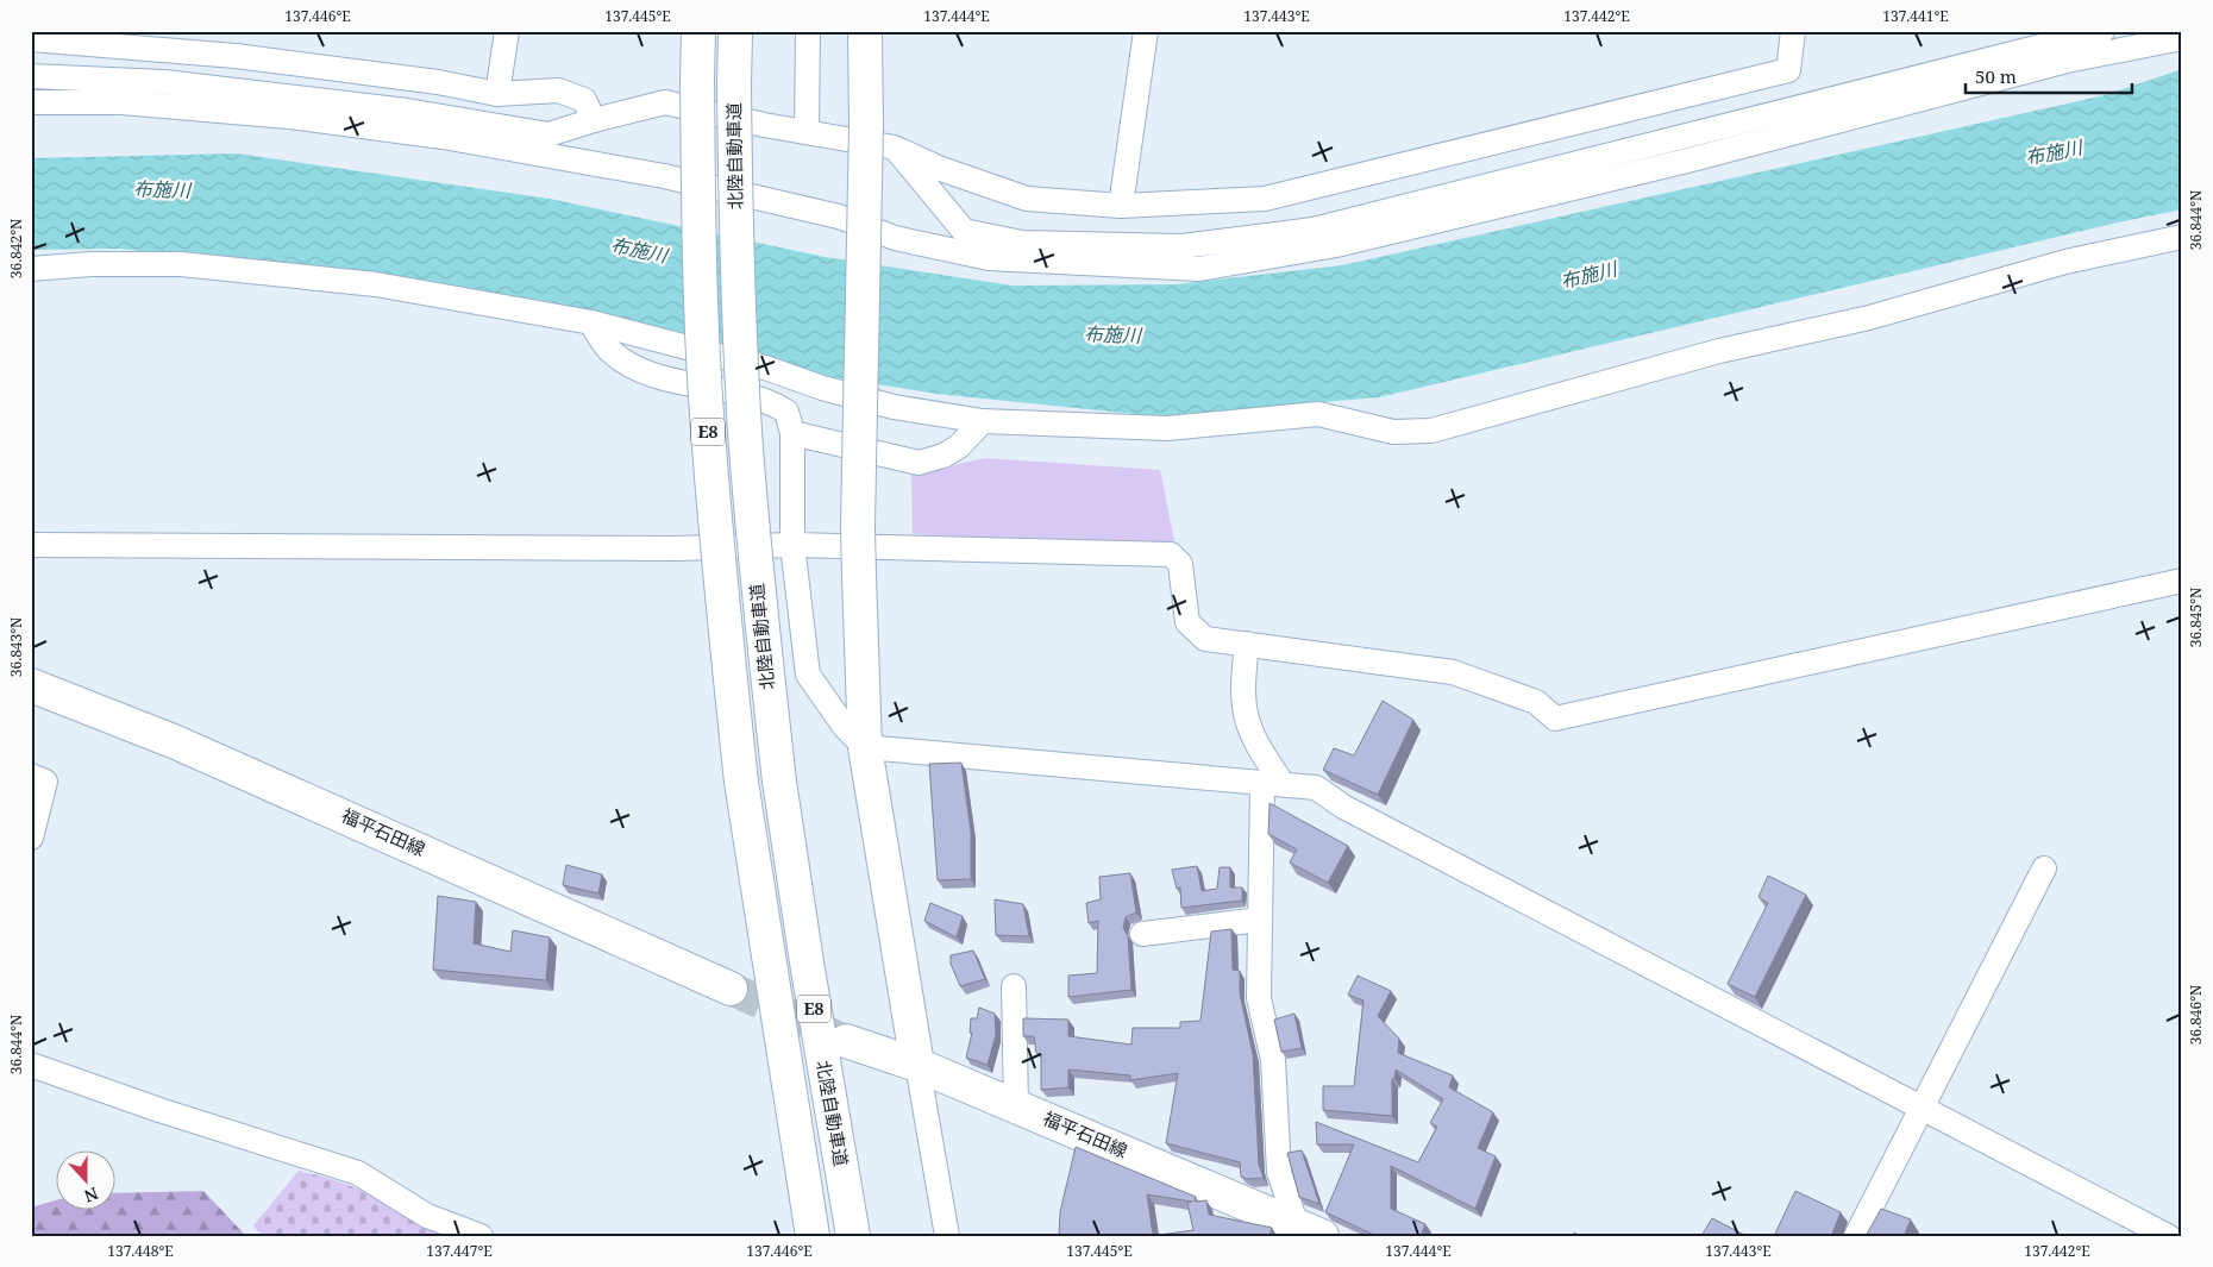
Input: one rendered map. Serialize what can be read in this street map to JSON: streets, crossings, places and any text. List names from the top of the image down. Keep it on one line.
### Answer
{"streets":{"main road":["北陸自動車道","E8","福平石田線"]},"water":["布施川"],"scale_bar":"50 m","north":"bottom","coordinates":["137.446°E","137.445°E","137.444°E","137.443°E","137.442°E","137.441°E","36.844°N","36.842°N","36.845°N","36.843°N","36.846°N","137.448°E","137.447°E"]}
